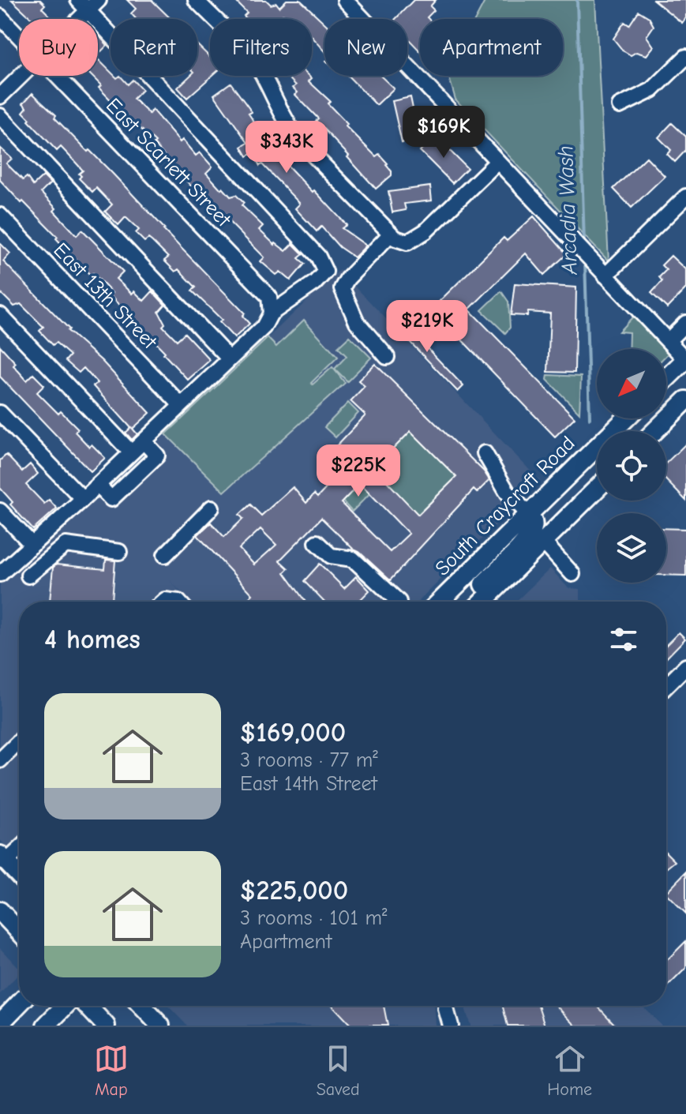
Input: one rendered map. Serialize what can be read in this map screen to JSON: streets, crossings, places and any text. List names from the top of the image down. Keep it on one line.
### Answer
{"streets":{"main road":["South Craycroft Road"],"street":["East Scarlett Street","East 13th Street"]},"water":["Arcadia Wash"],"north":"bottom left","page":{"chip":["Buy","Rent","Filters","New","Apartment"],"price":["$169K","$343K","$219K","$225K"],"heading":"4 homes","list":[{"name":"$169,000","note":"3 rooms · 77 m² · East 14th Street"},{"name":"$225,000","note":"3 rooms · 101 m² · Apartment"}],"tabs":["Map","Saved","Home"]}}
